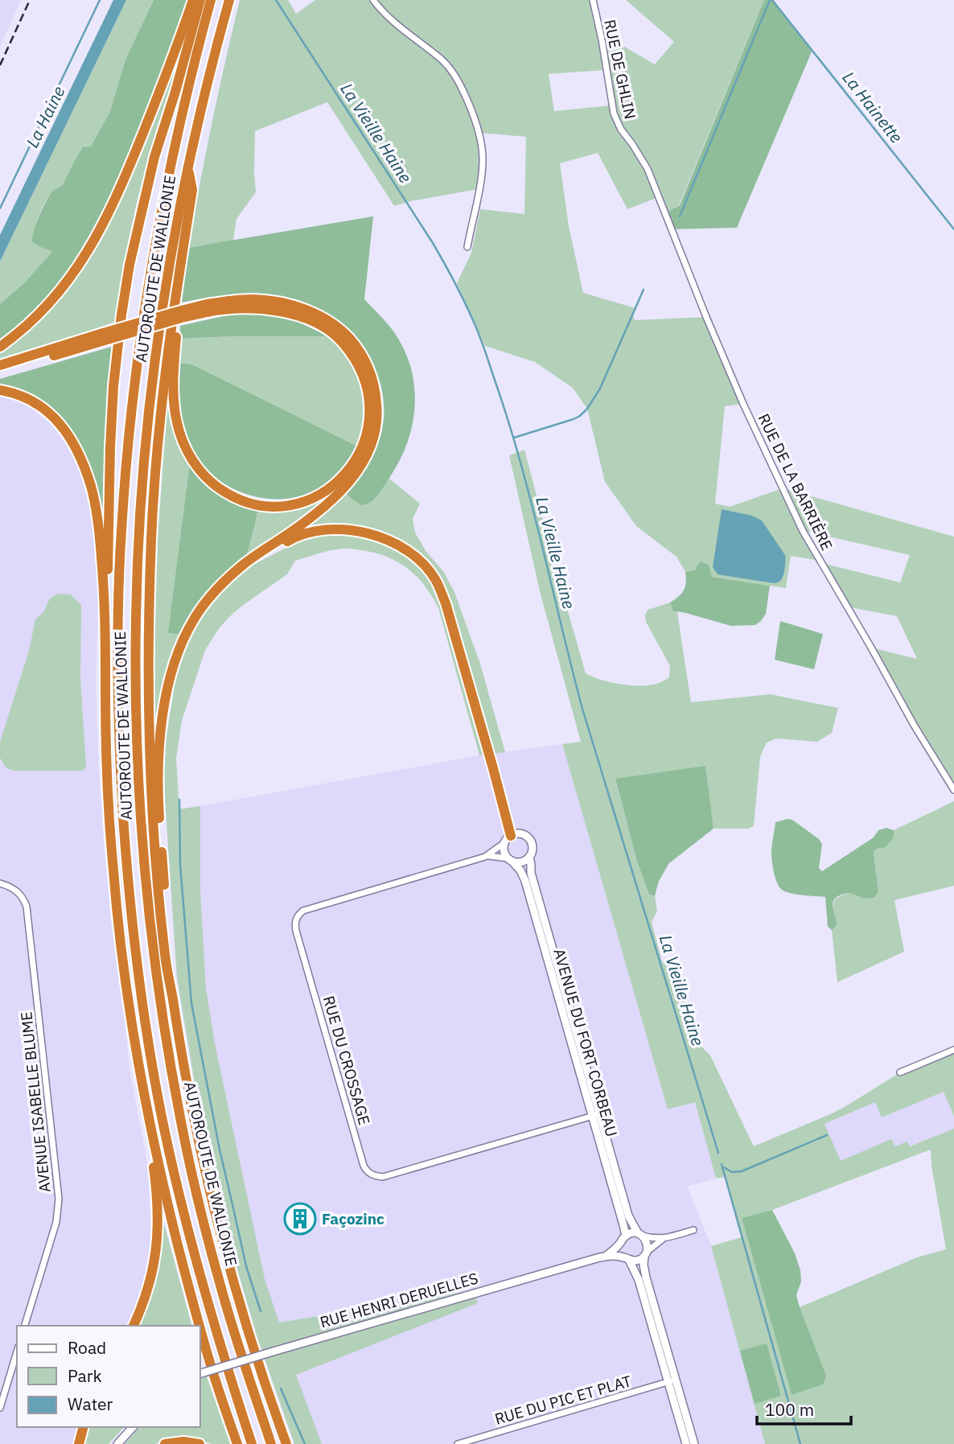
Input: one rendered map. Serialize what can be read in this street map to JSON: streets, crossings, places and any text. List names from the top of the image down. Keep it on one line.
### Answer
{"streets":{"highway":["AUTOROUTE DE WALLONIE"],"street":["RUE DE GHLIN","RUE DE LA BARRIÈRE","AVENUE DU FORT CORBEAU","RUE DU CROSSAGE","AVENUE ISABELLE BLUME","RUE HENRI DERUELLES","RUE DU PIC ET PLAT"]},"crossings":[["RUE DE GHLIN","RUE DE LA BARRIÈRE"],["AVENUE DU FORT CORBEAU","RUE DU CROSSAGE"],["AVENUE DU FORT CORBEAU","RUE HENRI DERUELLES"]],"water":["La Hainette","La Haine","La Vieille Haine"],"places":{"building":["Façozinc"]},"legend":["Road","Park","Water"],"scale_bar":"100 m"}
